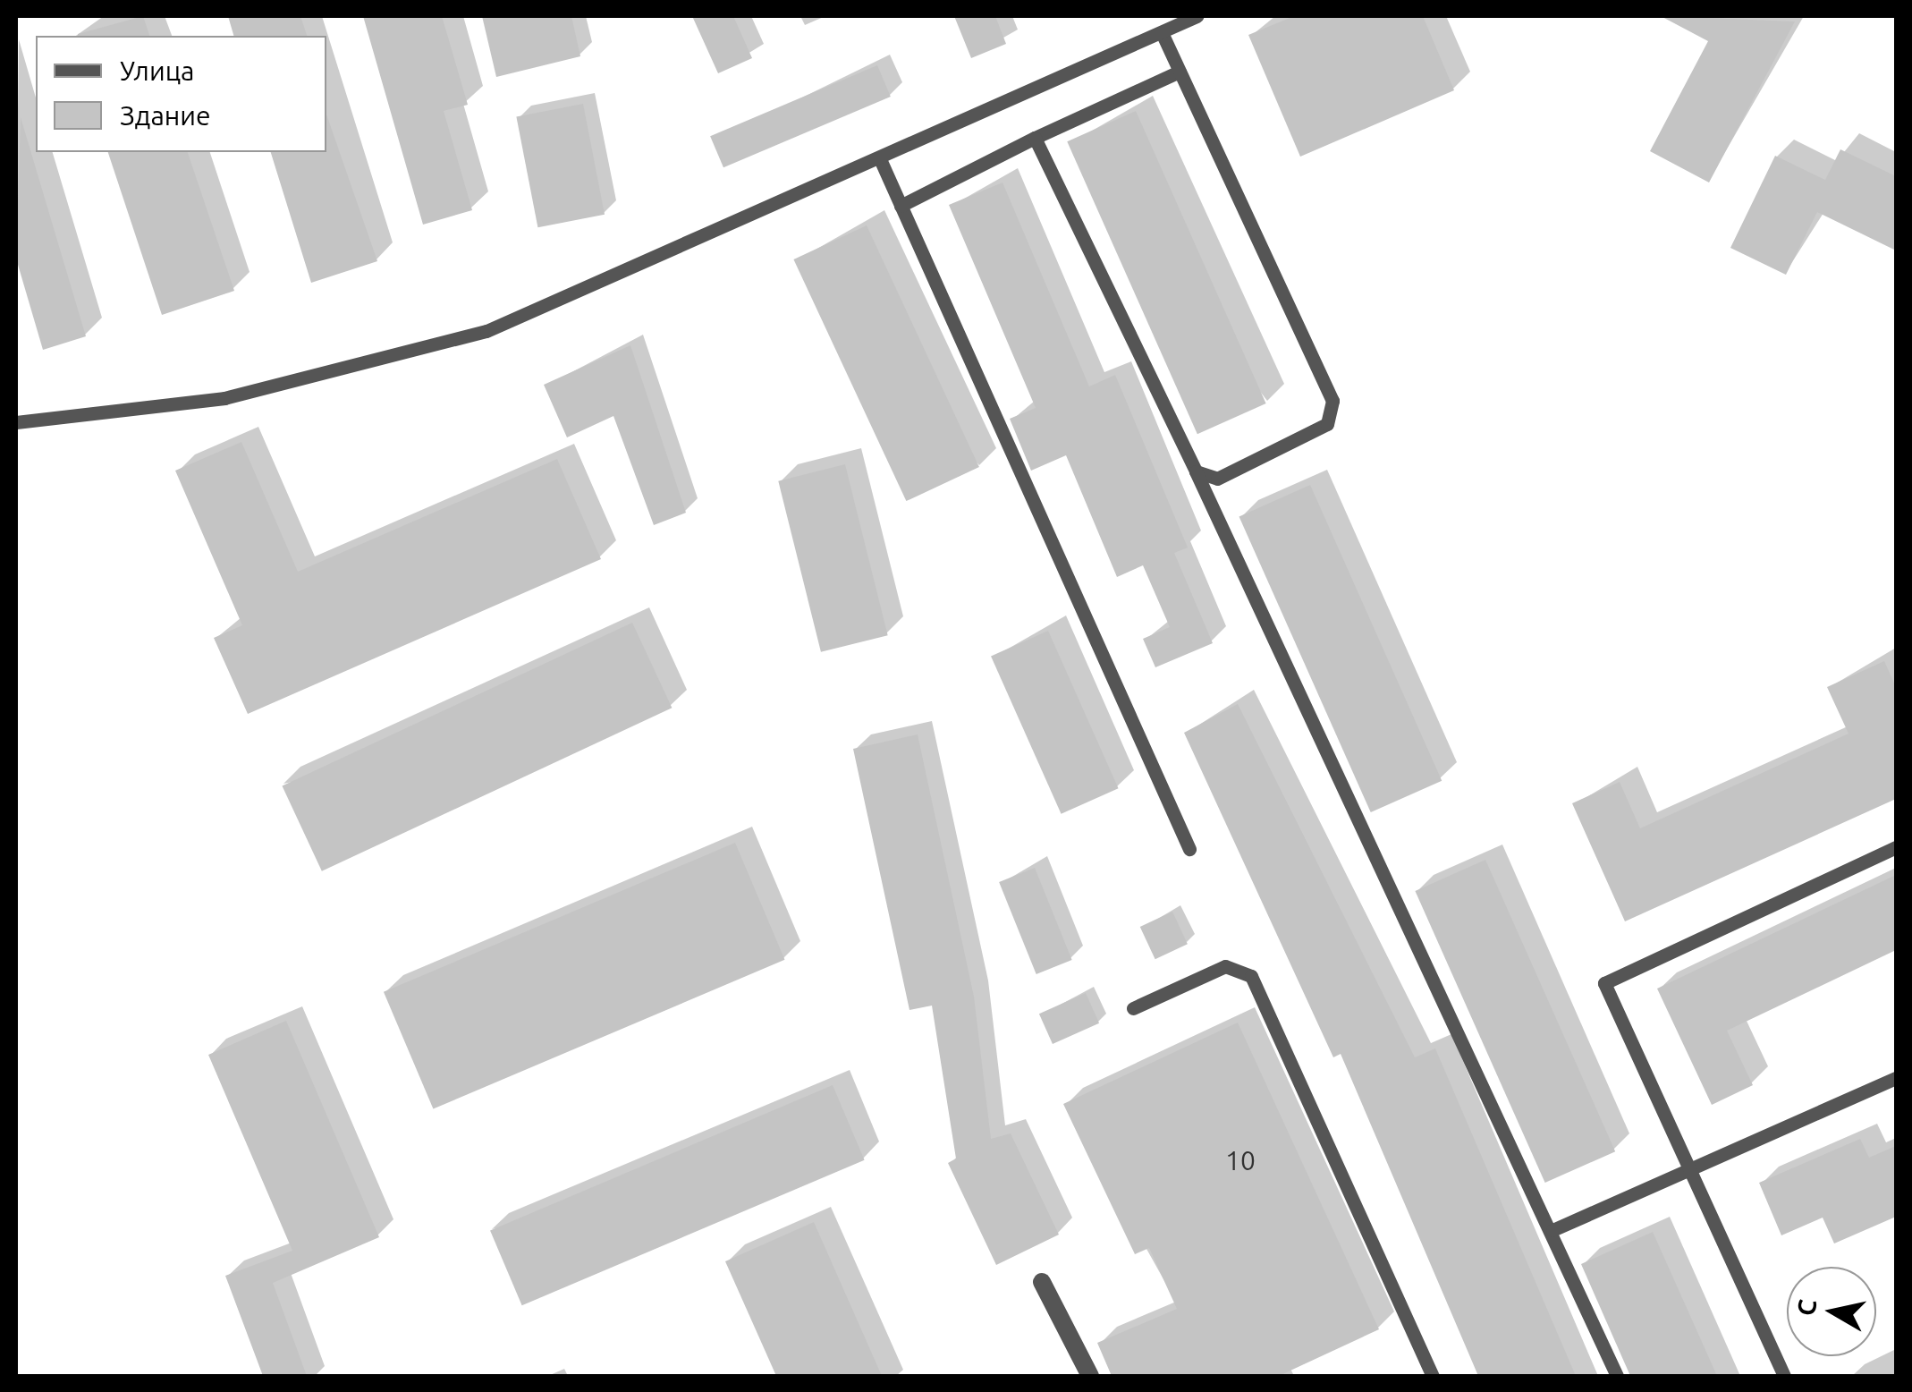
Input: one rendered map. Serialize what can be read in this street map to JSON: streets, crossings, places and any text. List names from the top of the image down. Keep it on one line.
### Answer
{"house_numbers":["10"],"legend":["Улица","Здание"],"north":"left"}
